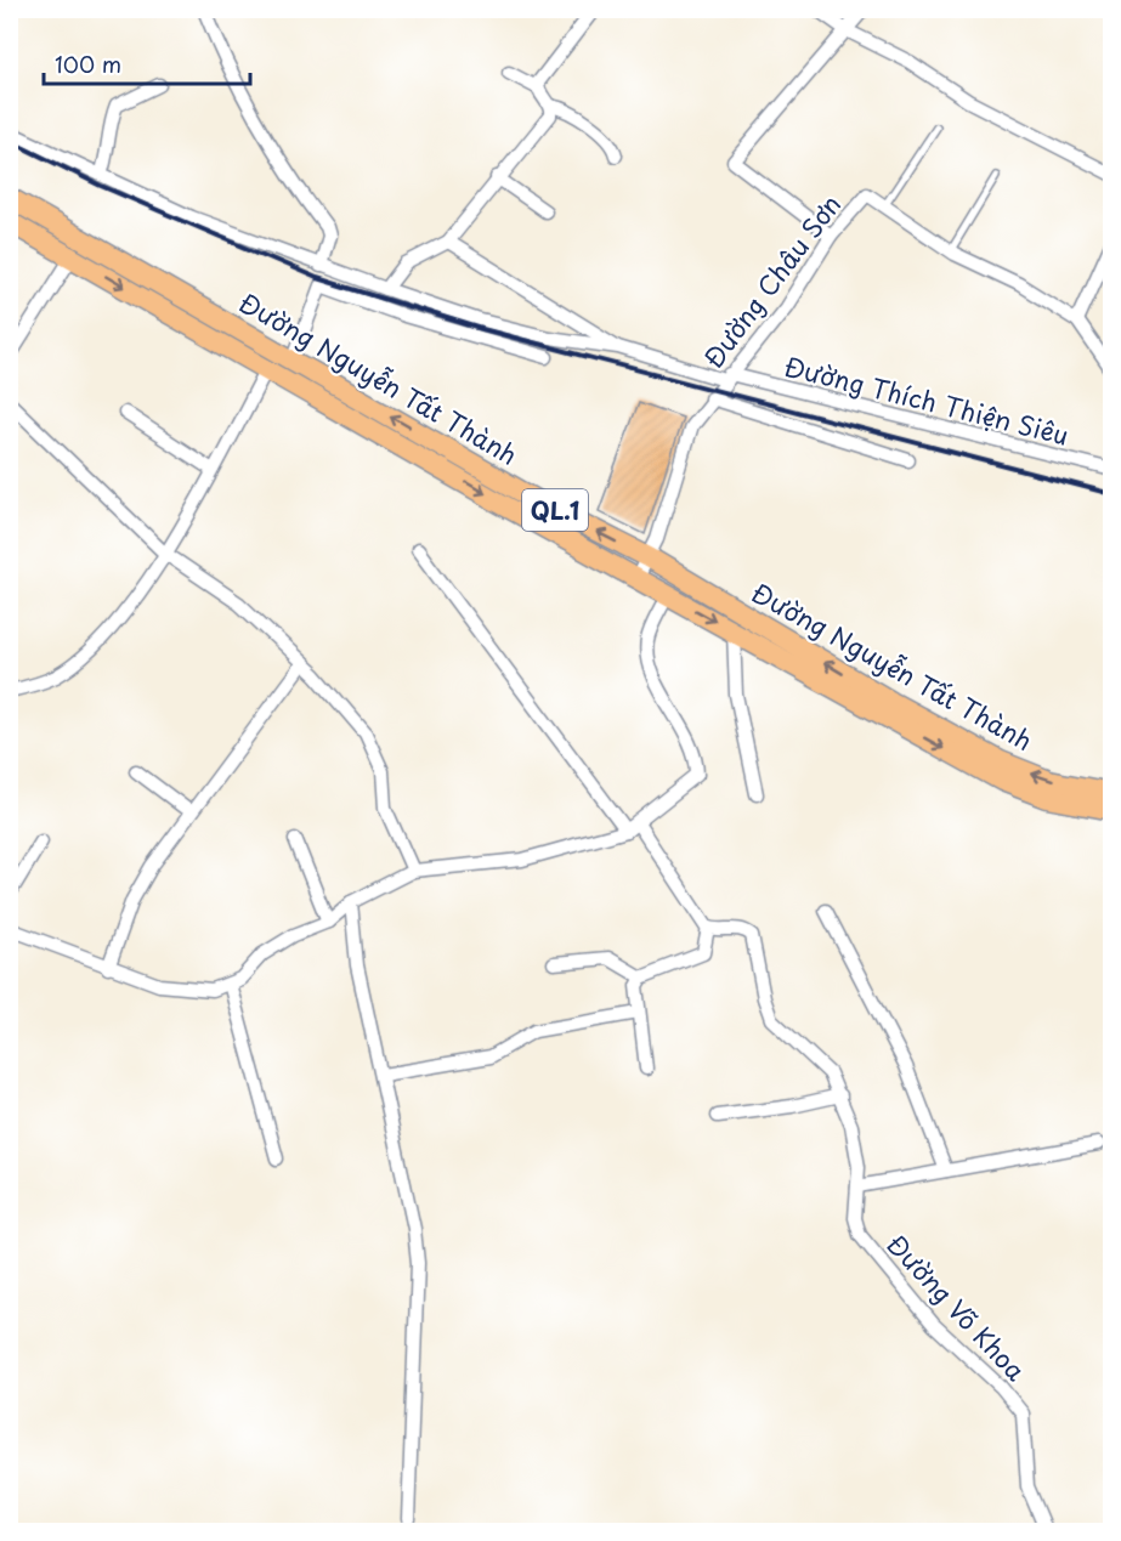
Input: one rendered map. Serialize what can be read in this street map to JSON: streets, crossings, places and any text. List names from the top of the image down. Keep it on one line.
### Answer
{"streets":{"main road":["Đường Nguyễn Tất Thành","QL.1"],"street":["Đường Châu Sơn","Đường Thích Thiện Siêu","Đường Võ Khoa"]},"crossings":[["Đường Châu Sơn","Đường Nguyễn Tất Thành"],["Đường Châu Sơn","Đường Thích Thiện Siêu"]],"scale_bar":"100 m"}
